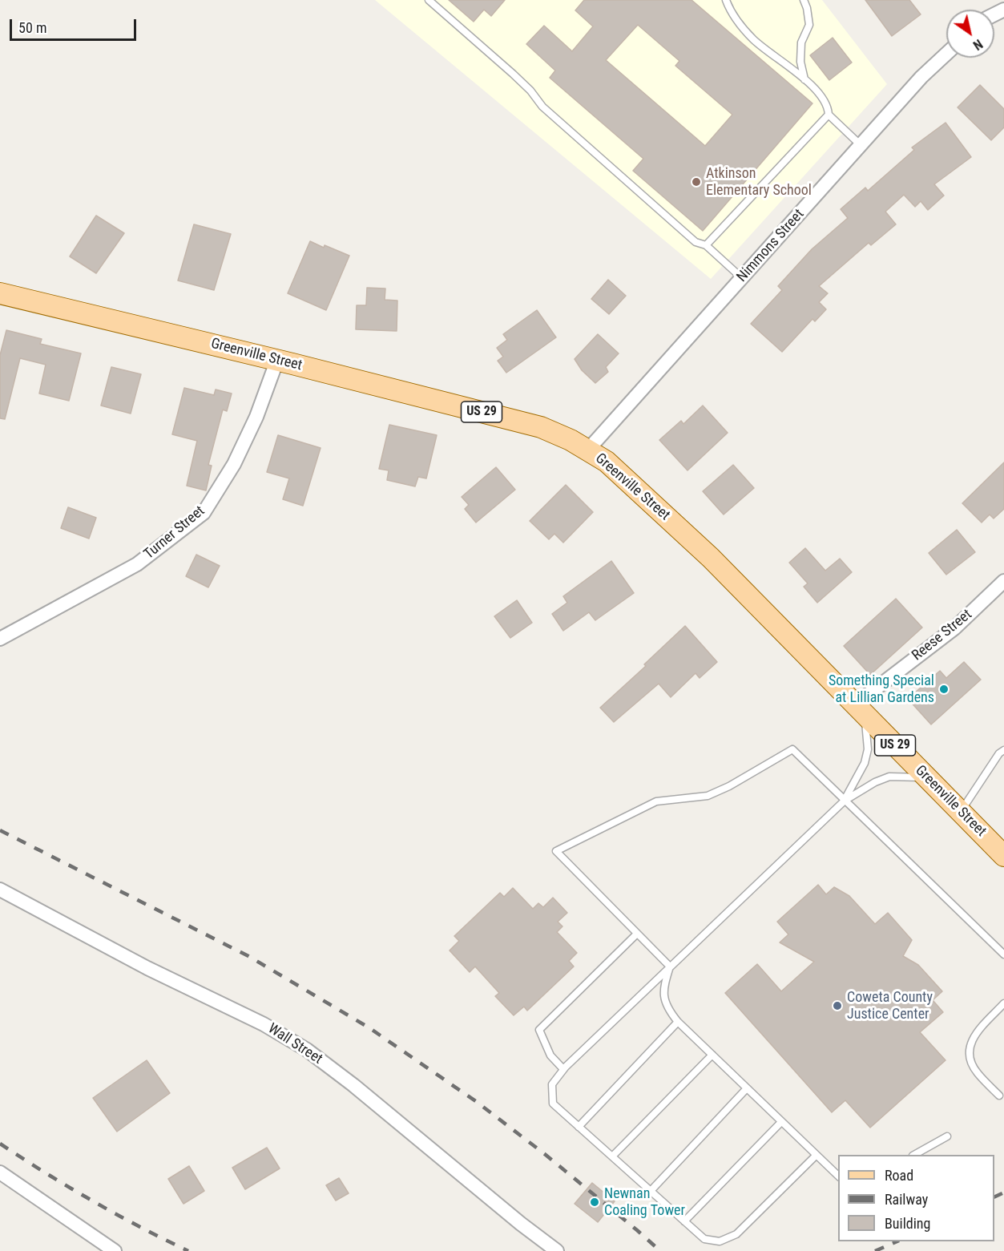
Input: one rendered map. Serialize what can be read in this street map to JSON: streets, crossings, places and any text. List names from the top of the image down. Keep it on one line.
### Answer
{"streets":{"main road":["Greenville Street","US 29"],"street":["Nimmons Street","Turner Street","Reese Street","Wall Street"]},"crossings":[["Nimmons Street","Greenville Street"],["Greenville Street","Turner Street"],["Greenville Street","Reese Street"]],"places":["Atkinson Elementary School","Something Special at Lillian Gardens","Coweta County Justice Center","Newnan Coaling Tower"],"legend":["Road","Railway","Building"],"scale_bar":"50 m","north":"bottom right"}
